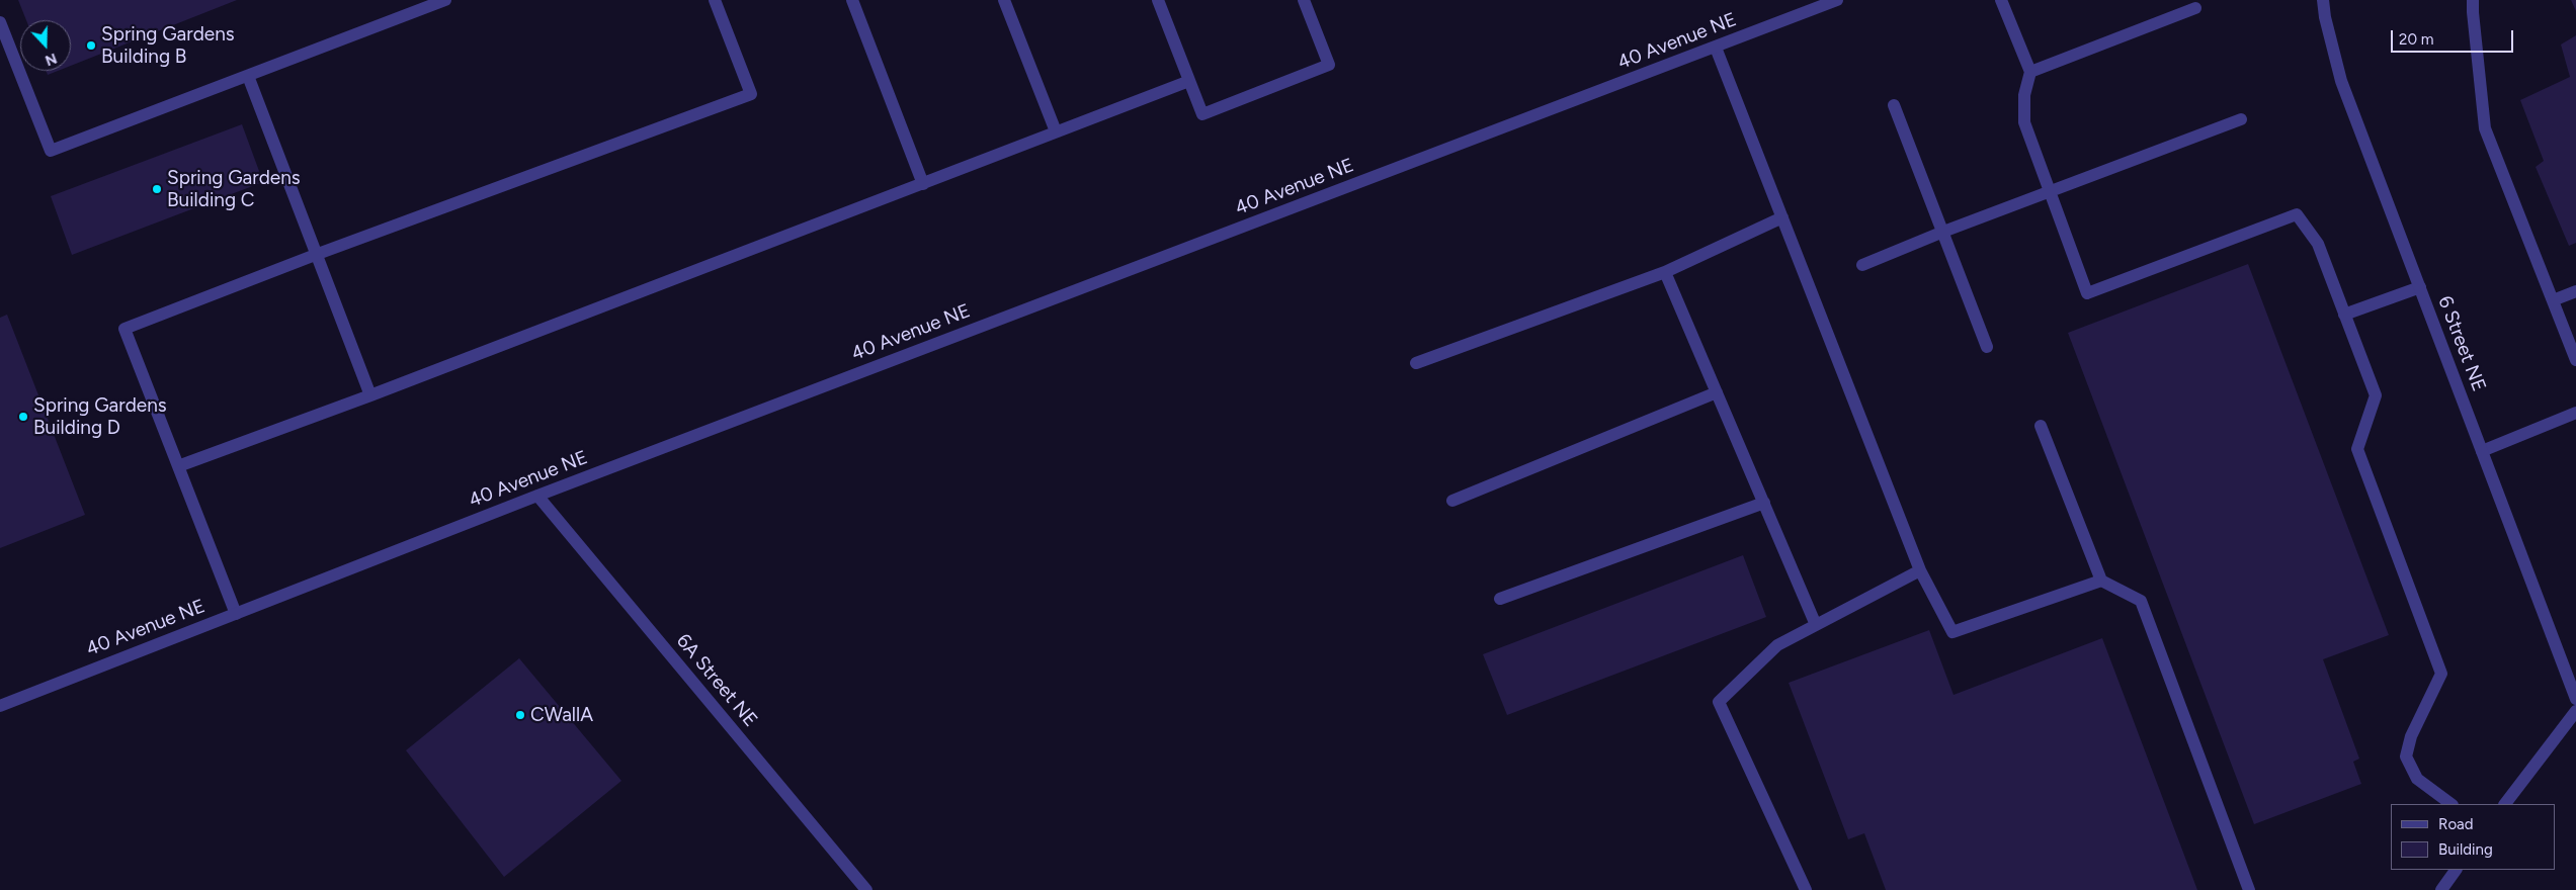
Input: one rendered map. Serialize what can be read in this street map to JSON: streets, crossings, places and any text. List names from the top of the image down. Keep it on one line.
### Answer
{"streets":{"street":["40 Avenue NE","6 Street NE","6A Street NE"]},"crossings":[["40 Avenue NE","6A Street NE"]],"places":["Spring Gardens Building B","Spring Gardens Building C","Spring Gardens Building D","CWallA"],"legend":["Road","Building"],"scale_bar":"20 m","north":"bottom"}
